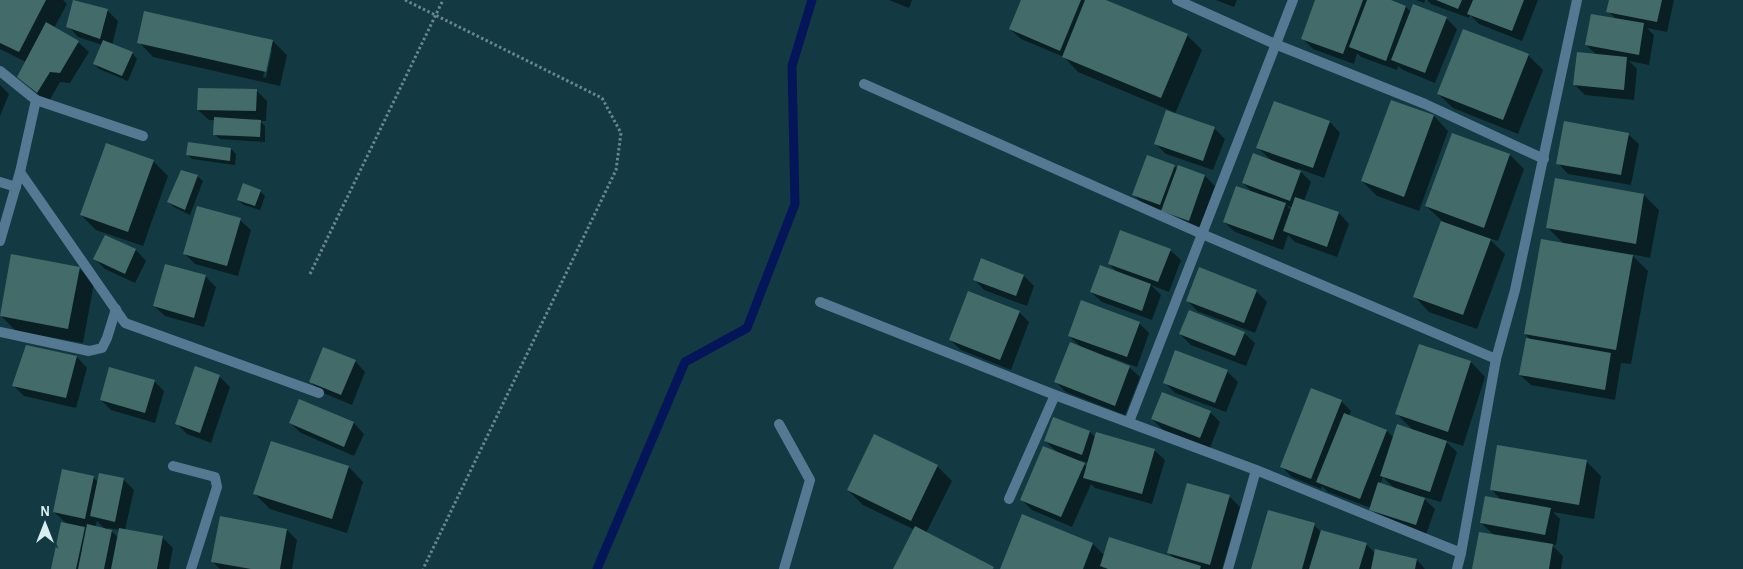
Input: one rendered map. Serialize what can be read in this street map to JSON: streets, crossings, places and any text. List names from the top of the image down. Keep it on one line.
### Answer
{"north":"top"}
